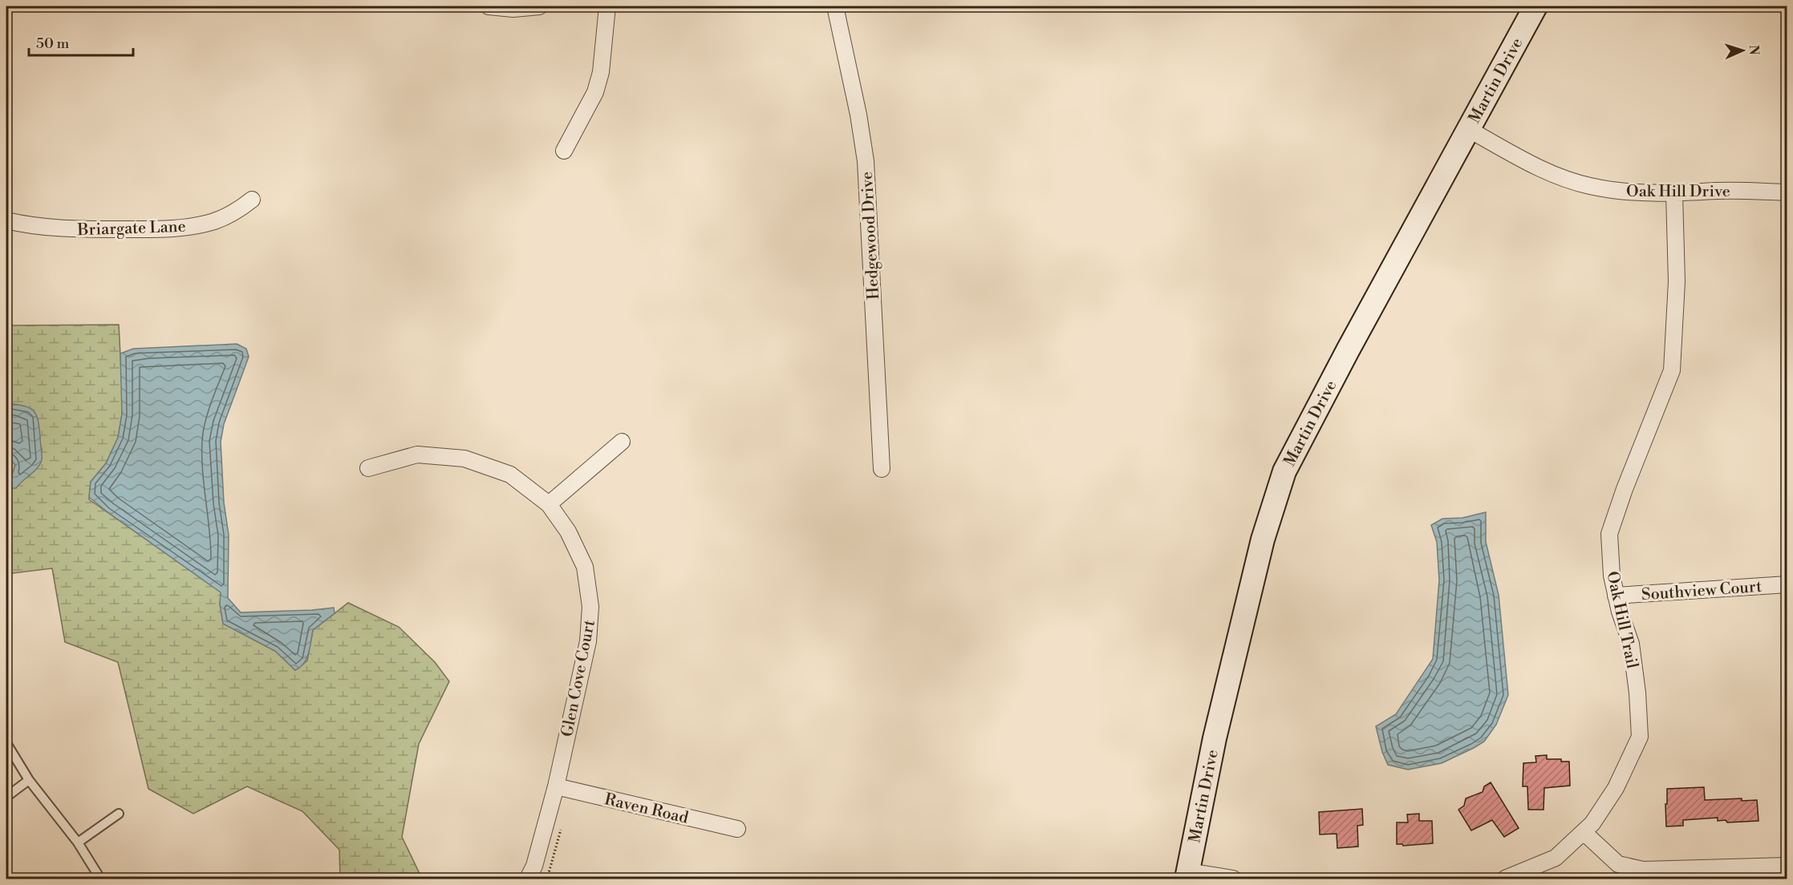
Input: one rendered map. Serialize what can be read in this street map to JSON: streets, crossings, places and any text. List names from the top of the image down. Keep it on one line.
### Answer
{"streets":{"street":["Martin Drive","Oak Hill Drive","Briargate Lane","Hedgewood Drive","Southview Court","Oak Hill Trail","Glen Cove Court","Raven Road"]},"crossings":[["Martin Drive","Oak Hill Drive"],["Oak Hill Drive","Oak Hill Trail"],["Southview Court","Oak Hill Trail"],["Glen Cove Court","Raven Road"]],"scale_bar":"50 m","north":"right"}
